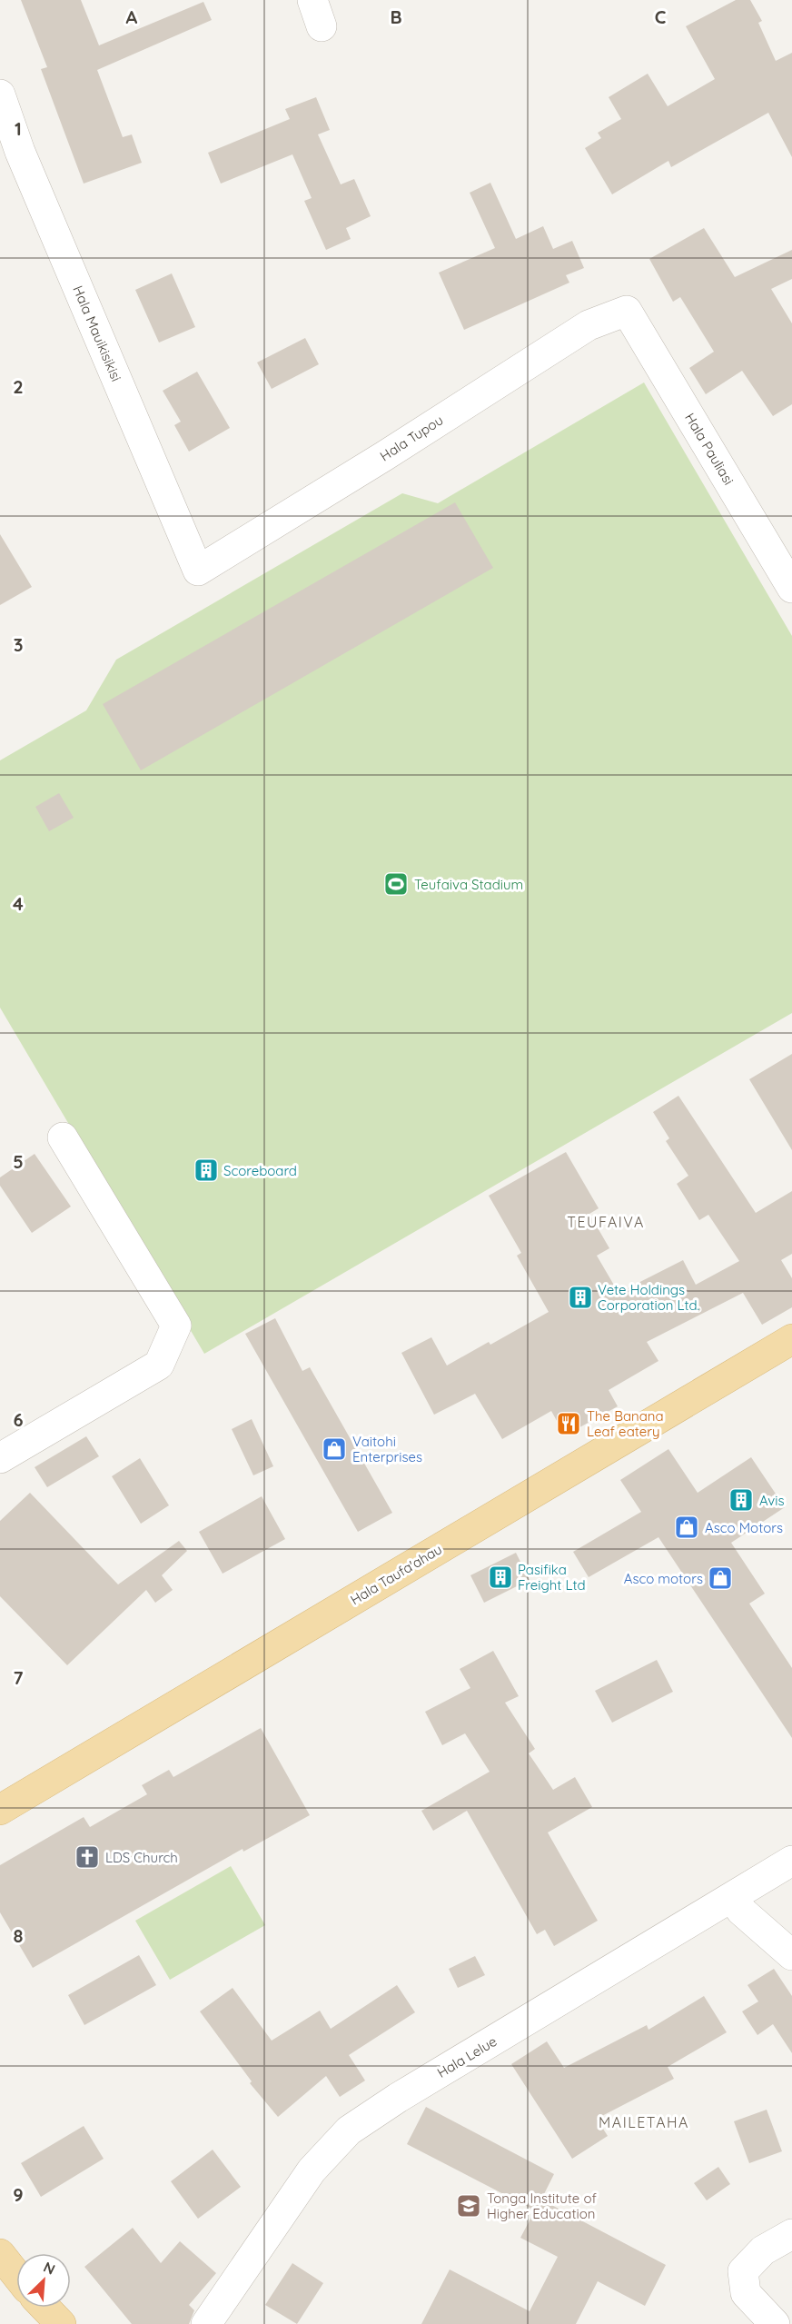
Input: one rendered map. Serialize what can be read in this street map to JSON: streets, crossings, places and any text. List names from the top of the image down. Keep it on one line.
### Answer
{"streets":{"main road":["Hala Taufa'ahau"],"street":["Hala Mauikisikisi","Hala Tupou","Hala Pauliasi","Hala Lelue"]},"crossings":[["Hala Mauikisikisi","Hala Tupou"],["Hala Tupou","Hala Pauliasi"]],"districts":["TEUFAIVA","MAILETAHA"],"places":{"sports":["Teufaiva Stadium"],"building":["Scoreboard","Vete Holdings Corporation Ltd.","Avis","Pasifika Freight Ltd"],"restaurant":["The Banana Leaf eatery"],"shop":["Vaitohi Enterprises","Asco Motors","Asco motors"],"church":["LDS Church"],"school or university":["Tonga Institute of Higher Education"]},"north":"top right","grid":{"columns":["A","B","C"],"rows":["1","2","3","4","5","6","7","8","9"]}}
